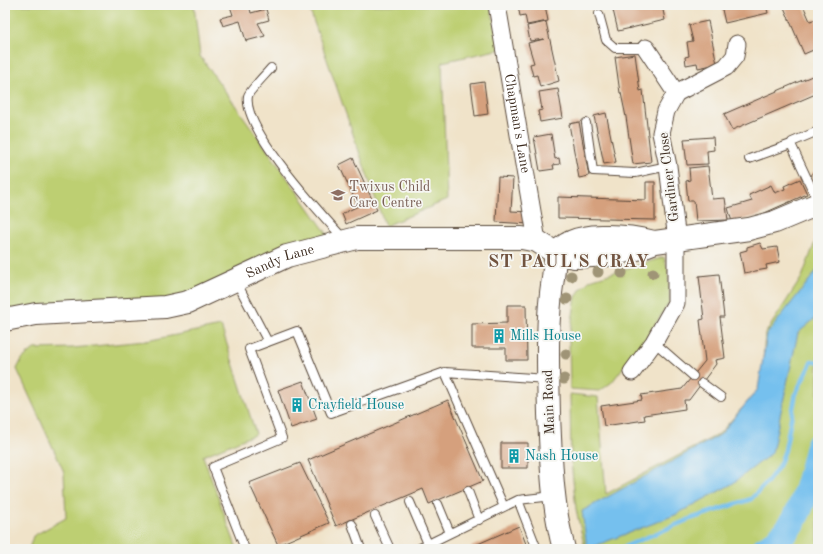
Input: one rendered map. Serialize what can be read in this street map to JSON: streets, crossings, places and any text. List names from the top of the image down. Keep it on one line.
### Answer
{"streets":{"street":["Chapman's Lane","Gardiner Close","Sandy Lane","Main Road"]},"crossings":[["Chapman's Lane","Sandy Lane"],["Sandy Lane","Main Road"]],"districts":["ST PAUL'S CRAY"],"places":{"school or university":["Twixus Child Care Centre"],"building":["Mills House","Crayfield House","Nash House"]}}
